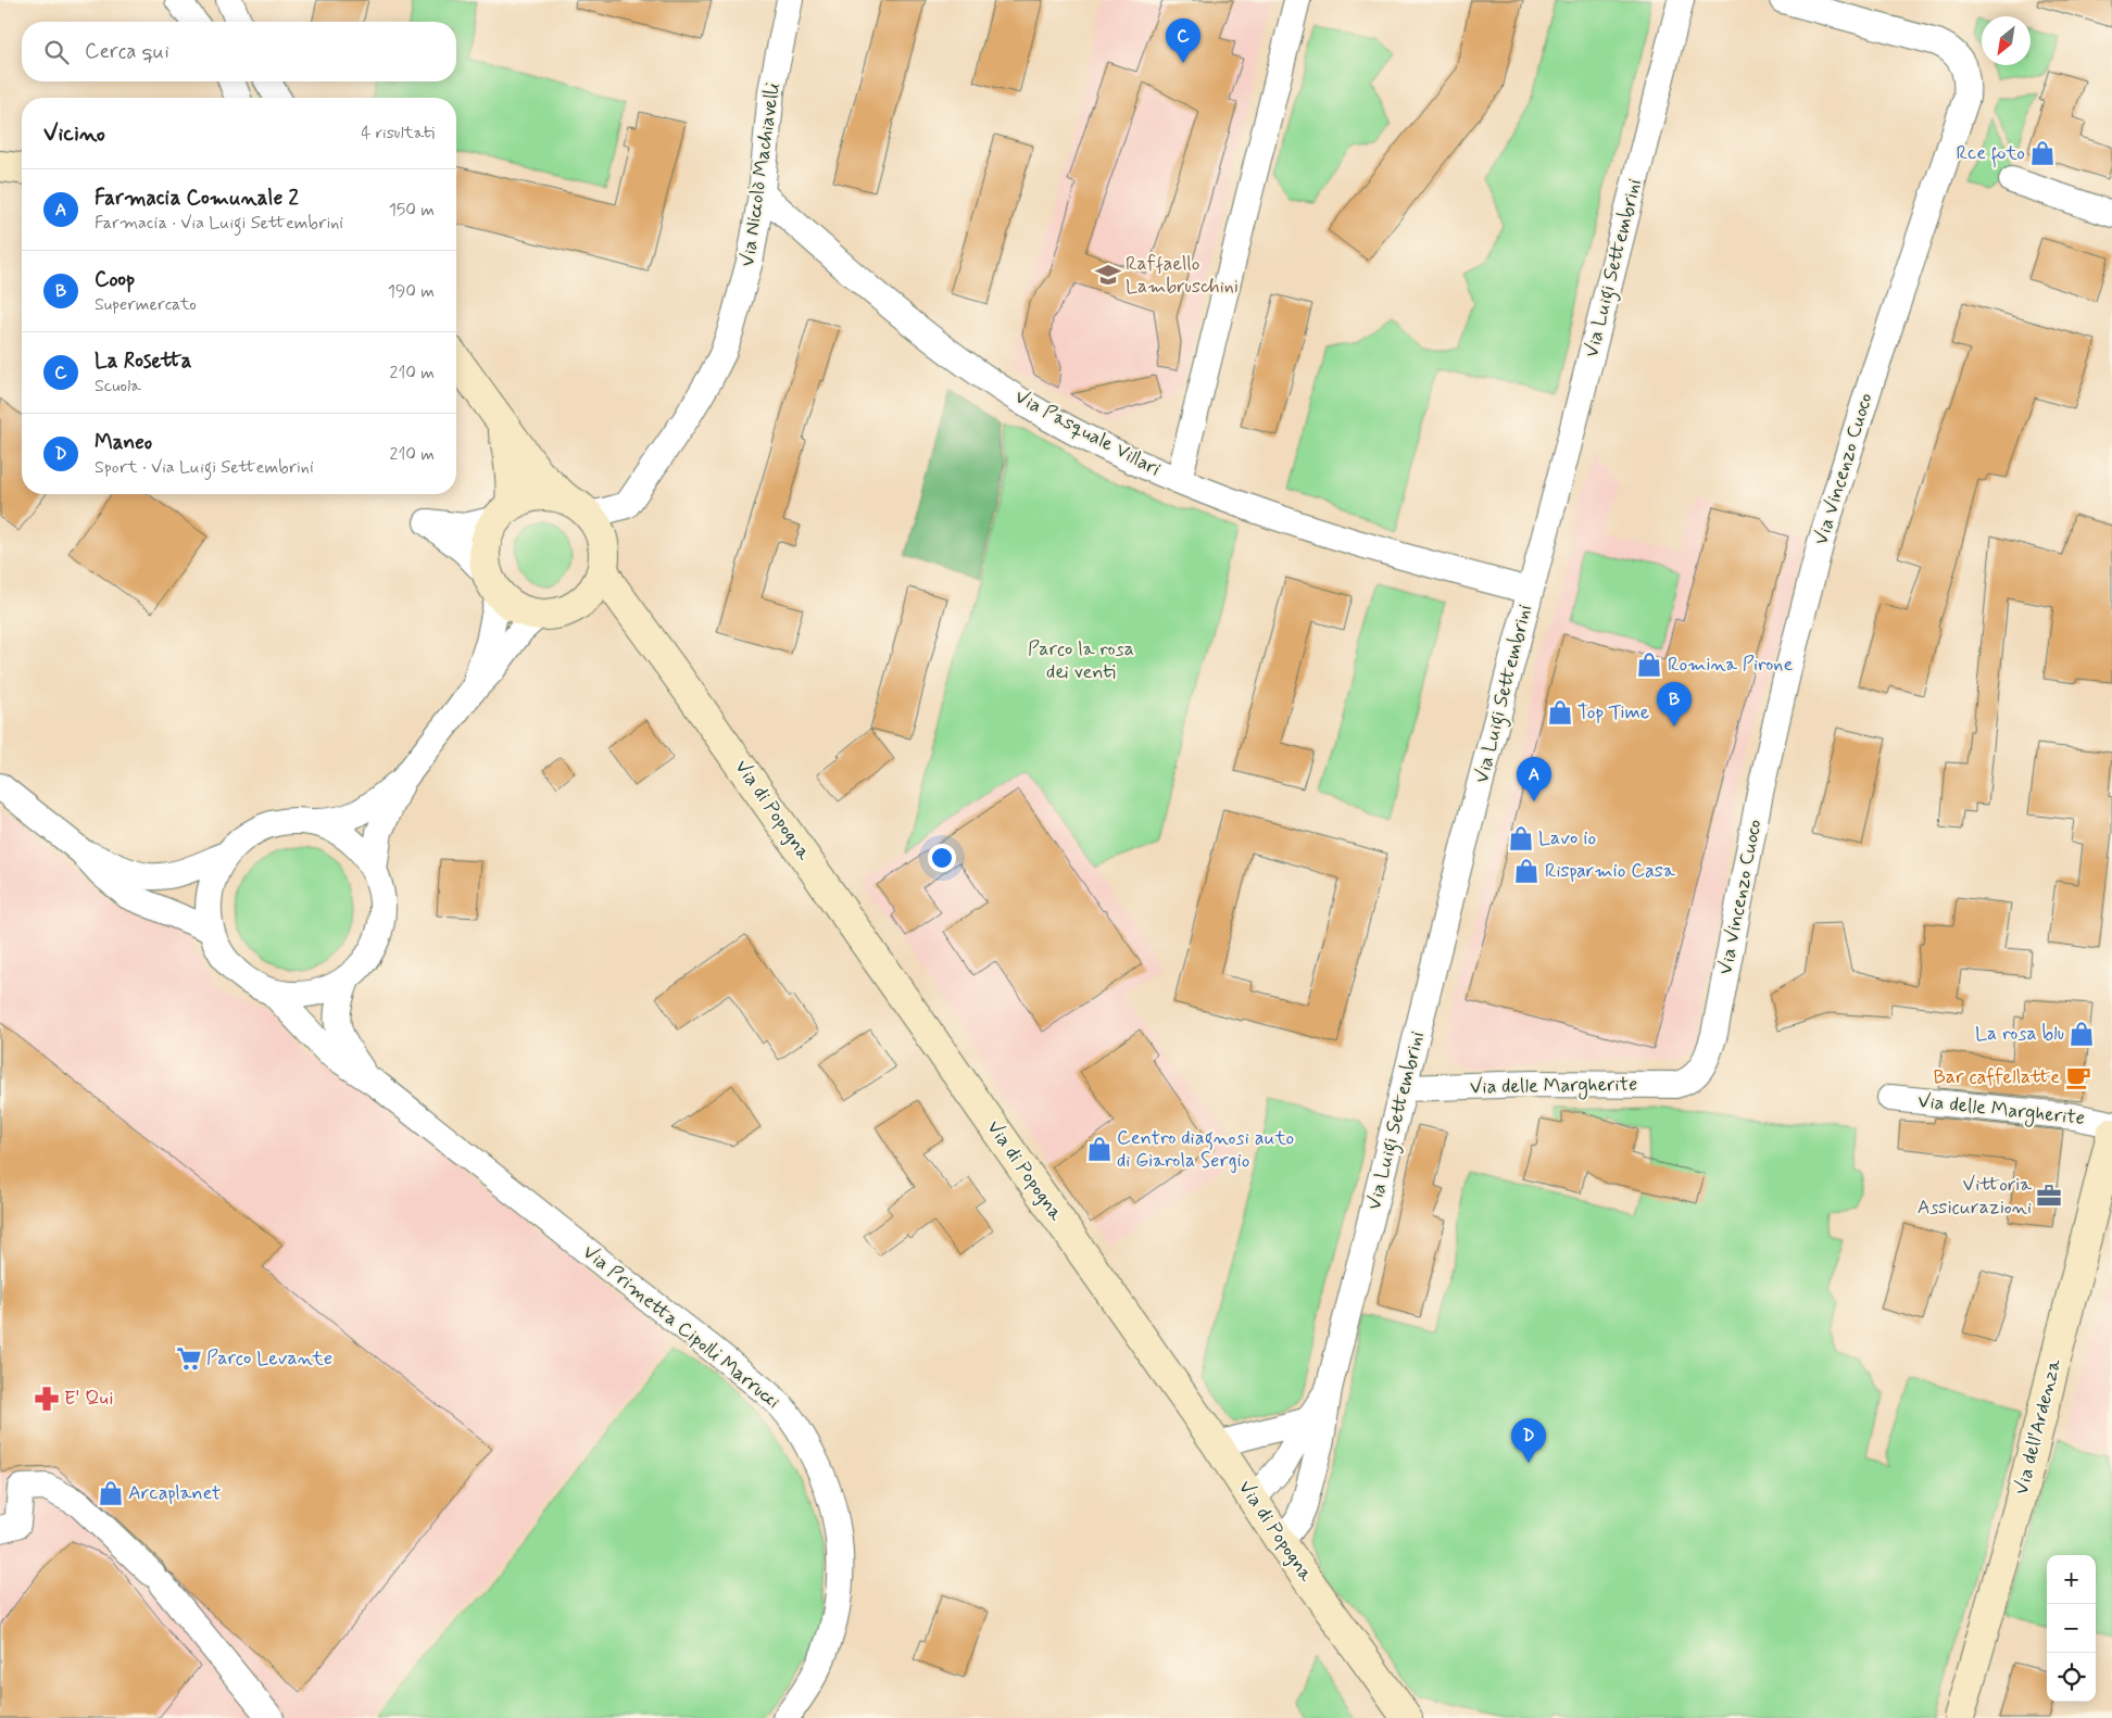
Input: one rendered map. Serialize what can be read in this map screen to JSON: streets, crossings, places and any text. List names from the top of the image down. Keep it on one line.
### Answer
{"streets":{"main road":["Via di Popogna","Via dell'Ardenza"],"street":["Via Niccolò Machiavelli","Via Luigi Settembrini","Via Pasquale Villari","Via Vincenzo Cuoco","Via delle Margherite","Via Primetta Cipolli Marrucci"]},"crossings":[["Via Niccolò Machiavelli","Via Pasquale Villari"],["Via Niccolò Machiavelli","Via di Popogna"],["Via Luigi Settembrini","Via Pasquale Villari"],["Via Luigi Settembrini","Via di Popogna"],["Via Luigi Settembrini","Via delle Margherite"],["Via Vincenzo Cuoco","Via delle Margherite"]],"parks":["Parco la rosa dei venti"],"places":{"shop":["Rce foto","Romina Pirone","Top Time","Lavo io","Risparmio Casa","La rosa blu","Centro diagnosi auto di Giarola Sergio","Arcaplanet"],"school or university":["Raffaello Lambruschini"],"cafe":["Bar caffellatte"],"office":["Vittoria Assicurazioni"],"supermarket":["Parco Levante"],"pharmacy":["E' Qui"]},"north":"bottom left","page":{"pins":["C","B","A","D"],"search":"Cerca qui","heading":["Vicino","4 risultati"],"list":[{"mark":"A","name":"Farmacia Comunale 2","note":"Farmacia · Via Luigi Settembrini","value":"150 m"},{"mark":"B","name":"Coop","note":"Supermercato","value":"190 m"},{"mark":"C","name":"La Rosetta","note":"Scuola","value":"210 m"},{"mark":"D","name":"Maneo","note":"Sport · Via Luigi Settembrini","value":"210 m"}],"map_buttons":["+","−"]}}
